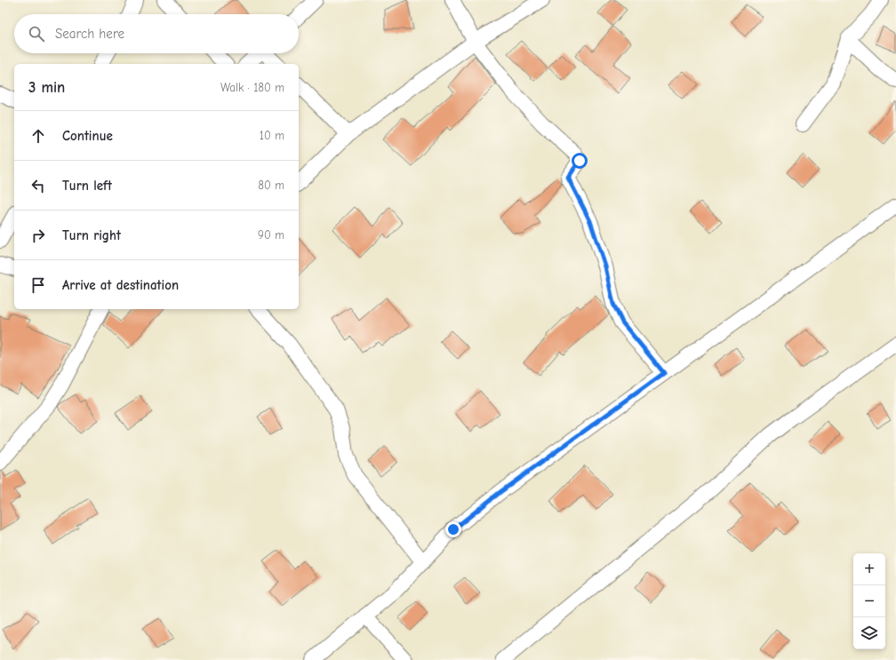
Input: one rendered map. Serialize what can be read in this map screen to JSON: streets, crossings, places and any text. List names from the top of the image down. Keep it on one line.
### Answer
{"page":{"search":"Search here","heading":["3 min","Walk · 180 m"],"list":[["Continue","10 m"],["Turn left","80 m"],["Turn right","90 m"],"Arrive at destination"],"map_buttons":["+","−"]}}
